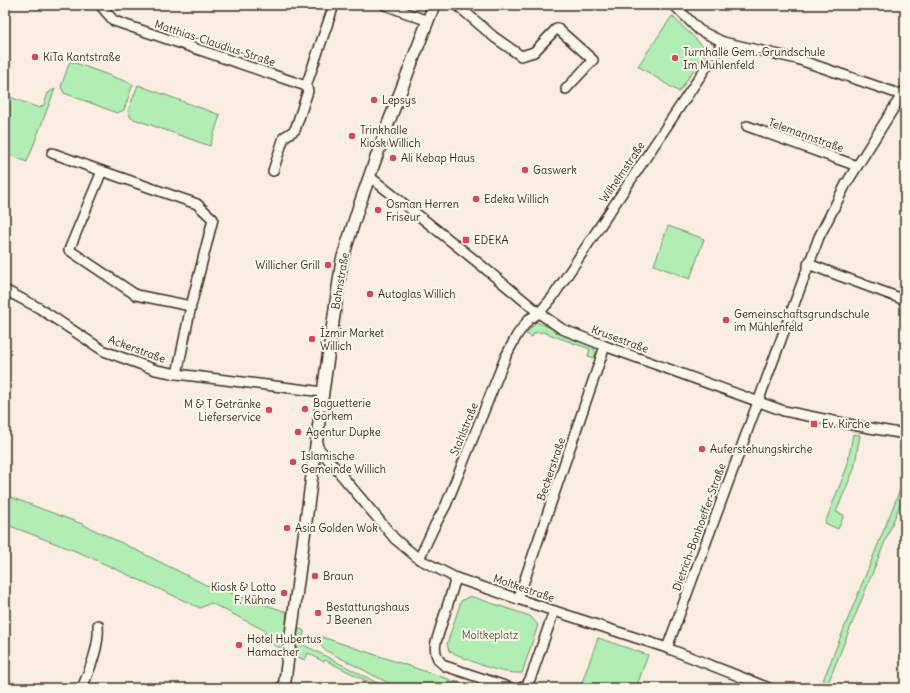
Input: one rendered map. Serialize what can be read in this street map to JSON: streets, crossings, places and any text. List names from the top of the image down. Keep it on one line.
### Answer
{"streets":{"street":["Matthias-Claudius-Straße","Telemannstraße","Wilhelmstraße","Bahnstraße","Krusestraße","Ackerstraße","Stahlstraße","Beckerstraße","Dietrich-Bonhoeffer-Straße","Moltkestraße"]},"crossings":[["Telemannstraße","Dietrich-Bonhoeffer-Straße"],["Wilhelmstraße","Krusestraße"],["Wilhelmstraße","Stahlstraße"],["Bahnstraße","Krusestraße"],["Bahnstraße","Ackerstraße"],["Bahnstraße","Moltkestraße"],["Krusestraße","Stahlstraße"],["Krusestraße","Beckerstraße"],["Krusestraße","Dietrich-Bonhoeffer-Straße"],["Stahlstraße","Moltkestraße"],["Beckerstraße","Moltkestraße"],["Dietrich-Bonhoeffer-Straße","Moltkestraße"]],"parks":["Moltkeplatz"],"places":{"other":["KiTa Kantstraße","Turnhalle Gem.-Grundschule Im Mühlenfeld","Lepsys","Trinkhalle Kiosk Willich","Ali Kebap Haus","Gaswerk","Edeka Willich","Osman Herren Friseur","Willicher Grill","Autoglas Willich","Gemeinschaftsgrundschule im Mühlenfeld","İzmir Market Willich","Baguetterie Görkem","M & T Getränke Lieferservice","Agentur Dupke","Auferstehungskirche","Islamische Gemeinde Willich","Asia Golden Wok","Braun","Kiosk & Lotto F. Kühne","Bestattungshaus J Beenen","Hotel Hubertus Hamacher"],"transit":["EDEKA","Ev. Kirche"]}}
